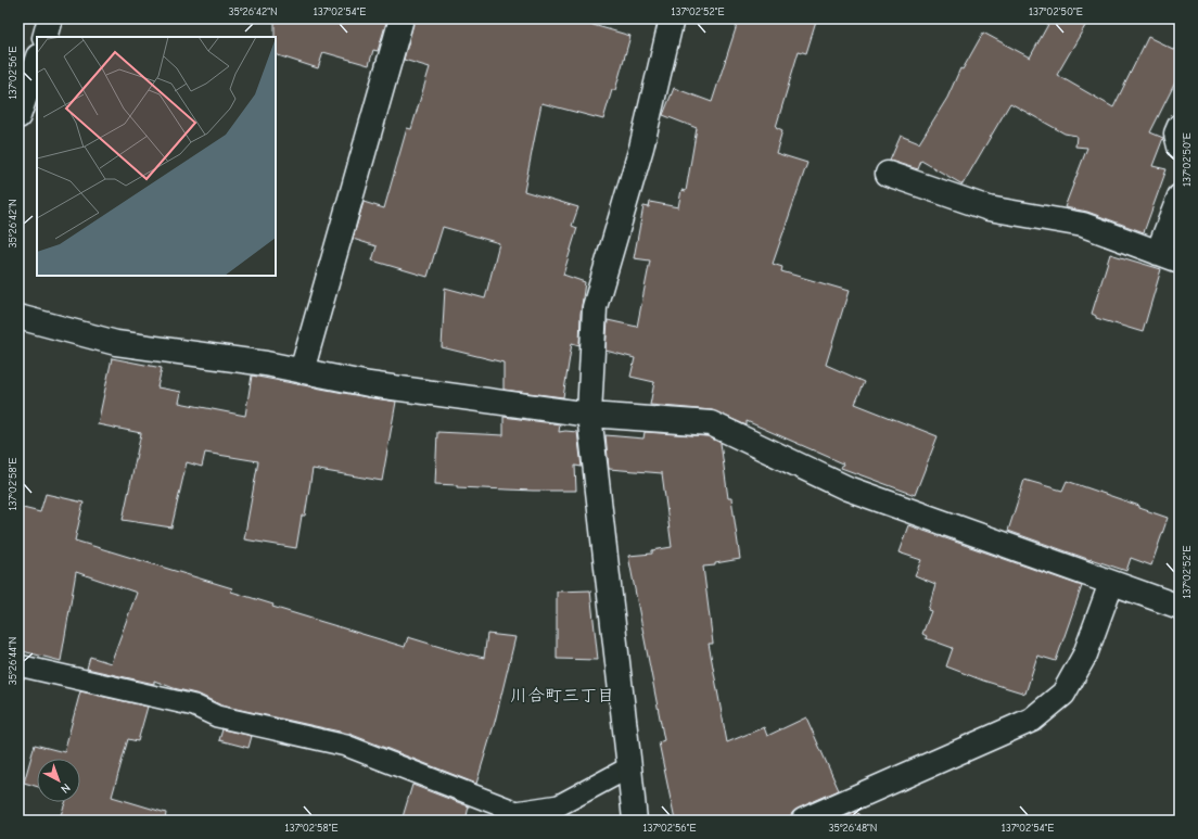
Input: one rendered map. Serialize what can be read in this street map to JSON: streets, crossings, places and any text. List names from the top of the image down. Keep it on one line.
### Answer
{"districts":["川合町三丁目"],"north":"bottom right","coordinates":["35°26'42\"N","137°02'54\"E","137°02'52\"E","137°02'50\"E","137°02'56\"E","137°02'58\"E","35°26'44\"N","35°26'48\"N"]}
